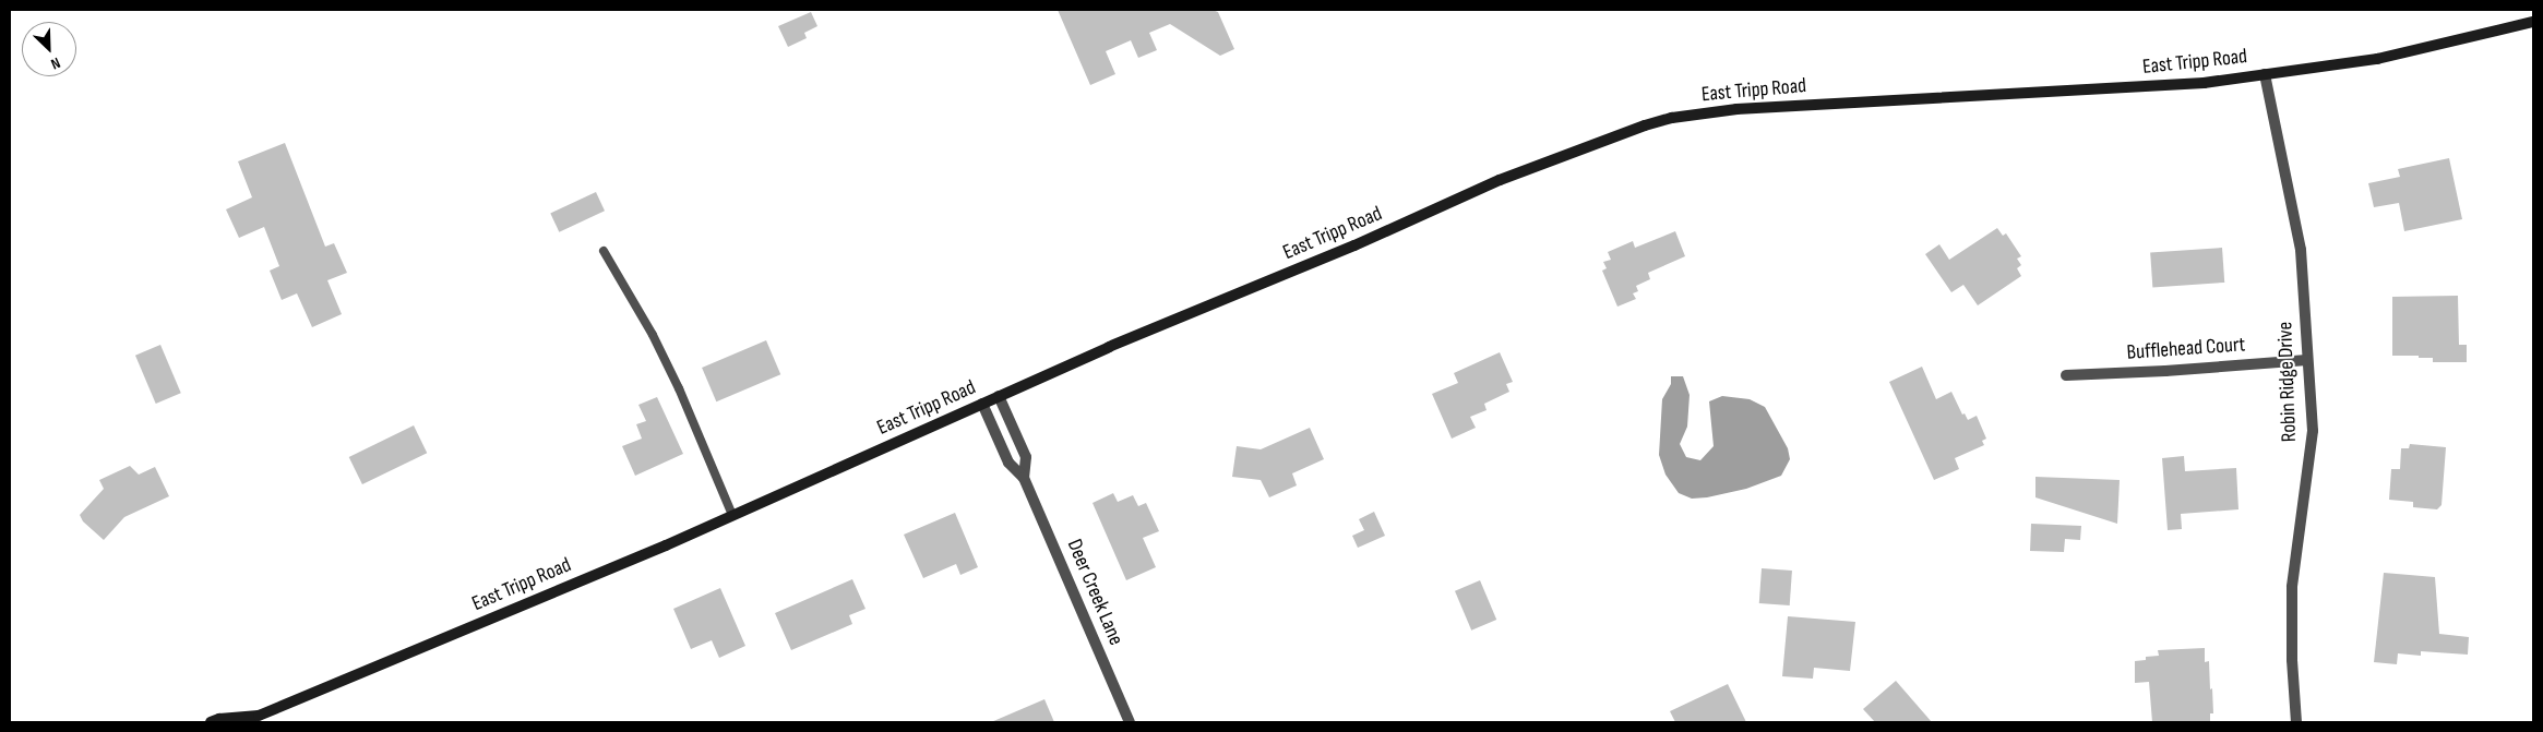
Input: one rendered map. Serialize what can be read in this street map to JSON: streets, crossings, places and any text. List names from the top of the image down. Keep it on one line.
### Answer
{"streets":{"street":["East Tripp Road","Bufflehead Court","Robin Ridge Drive","Deer Creek Lane"]},"crossings":[["East Tripp Road","Robin Ridge Drive"],["East Tripp Road","Deer Creek Lane"],["Bufflehead Court","Robin Ridge Drive"]],"north":"bottom right"}
